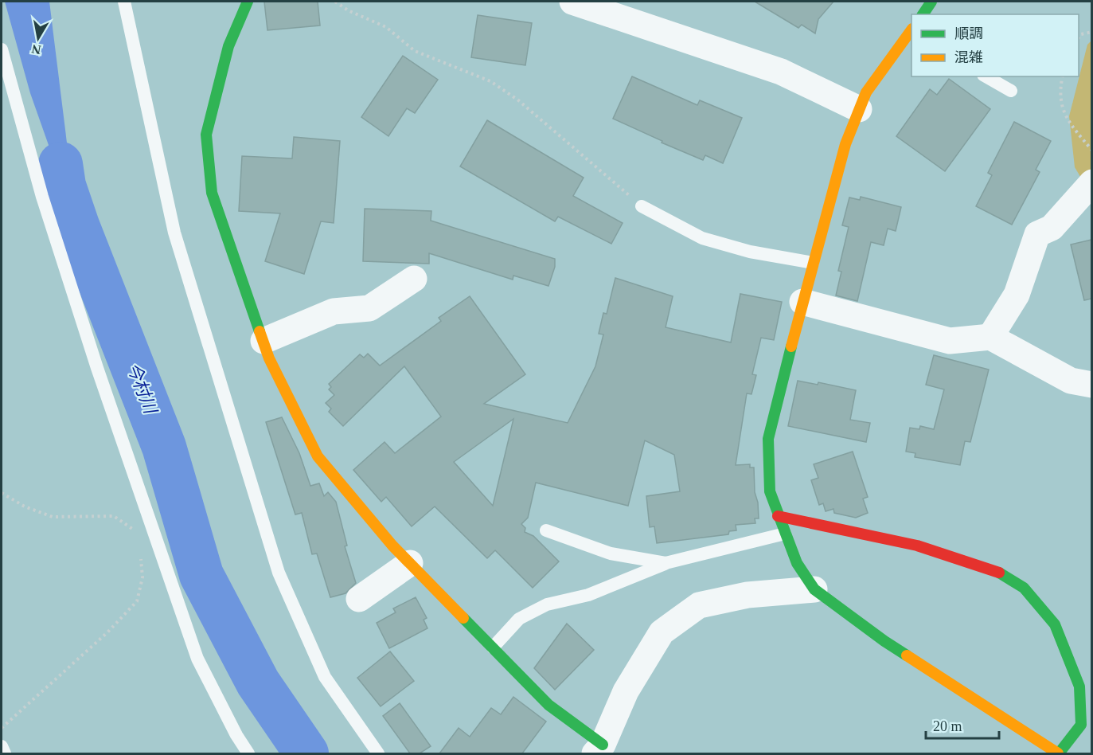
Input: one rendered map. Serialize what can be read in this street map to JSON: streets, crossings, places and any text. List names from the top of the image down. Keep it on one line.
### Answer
{"water":["今村川"],"legend":["順調","混雑"],"scale_bar":"20 m","north":"bottom"}
